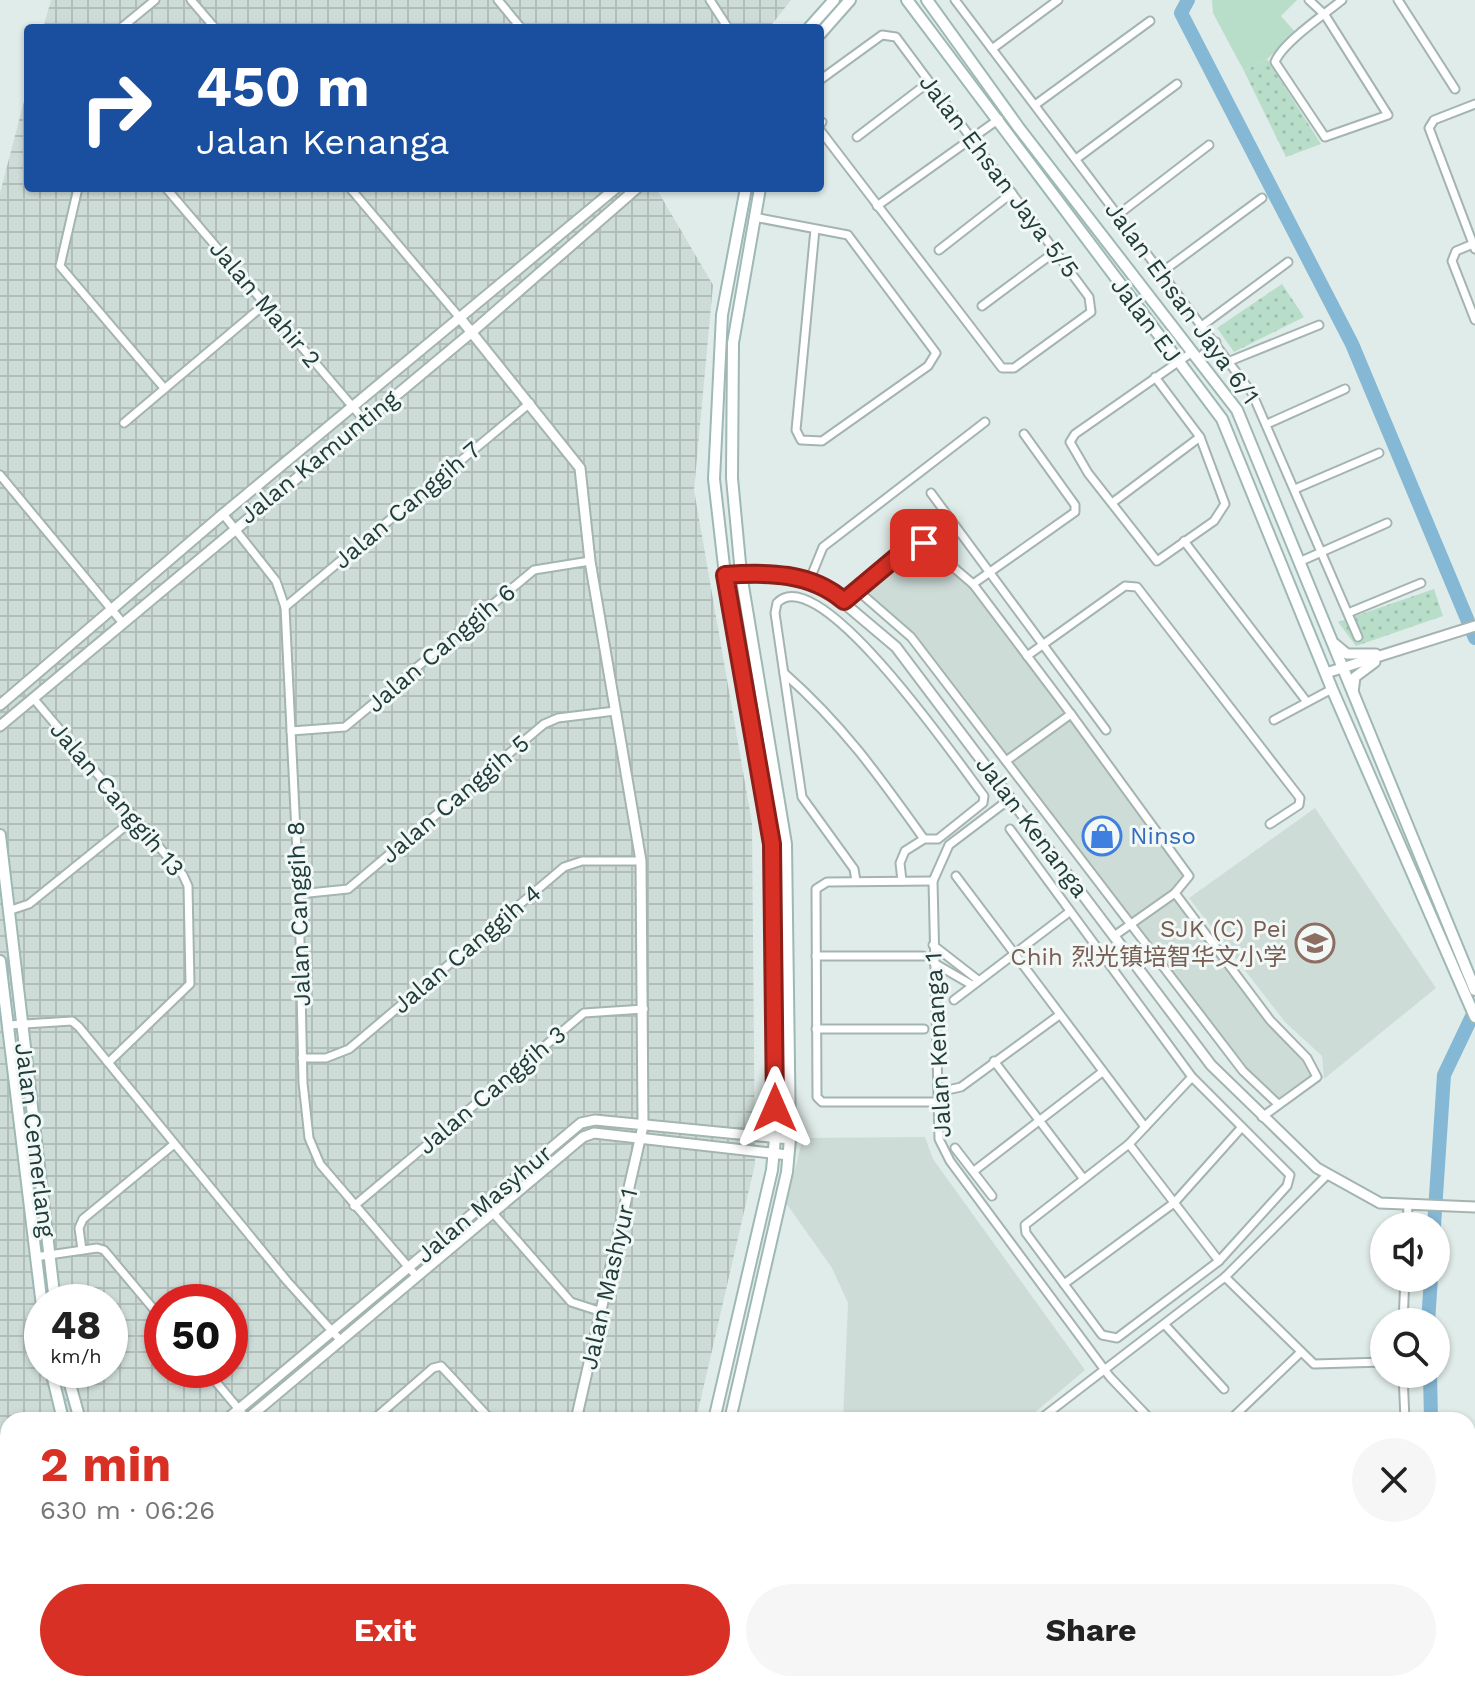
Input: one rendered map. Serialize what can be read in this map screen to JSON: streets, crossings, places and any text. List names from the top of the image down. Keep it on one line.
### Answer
{"streets":{"main road":["Jalan EJ","Jalan Cemerlang"],"street":["Jalan Ehsan Jaya 5/5","Jalan Ehsan Jaya 6/1","Jalan Mahir 2","Jalan Kamunting","Jalan Canggih 7","Jalan Canggih 6","Jalan Canggih 13","Jalan Canggih 5","Jalan Kenanga","Jalan Canggih 8","Jalan Canggih 4","Jalan Kenanga 1","Jalan Canggih 3","Jalan Masyhur","Jalan Mashyur 1"]},"crossings":[["Jalan Mahir 2","Jalan Kamunting"],["Jalan Kamunting","Jalan Canggih 13"],["Jalan Kamunting","Jalan Canggih 8"],["Jalan Kamunting","Jalan Mashyur 1"],["Jalan Canggih 7","Jalan Canggih 8"],["Jalan Canggih 7","Jalan Mashyur 1"],["Jalan Canggih 6","Jalan Canggih 8"],["Jalan Canggih 6","Jalan Mashyur 1"],["Jalan Canggih 5","Jalan Canggih 8"],["Jalan Canggih 5","Jalan Mashyur 1"],["Jalan Kenanga","Jalan Kenanga 1"],["Jalan Canggih 8","Jalan Canggih 4"],["Jalan Canggih 8","Jalan Canggih 3"],["Jalan Canggih 8","Jalan Masyhur"],["Jalan Canggih 4","Jalan Mashyur 1"],["Jalan Canggih 3","Jalan Mashyur 1"],["Jalan Masyhur","Jalan Mashyur 1"]],"places":{"shop":["Ninso"],"school or university":["SJK (C) Pei Chih 烈光镇培智华文小学"]},"page":{"turn":["450 m","Jalan Kenanga"],"speed":"48 km/h","limit":"50","heading":["2 min","630 m · 06:26"],"buttons":["Exit","Share"]}}
